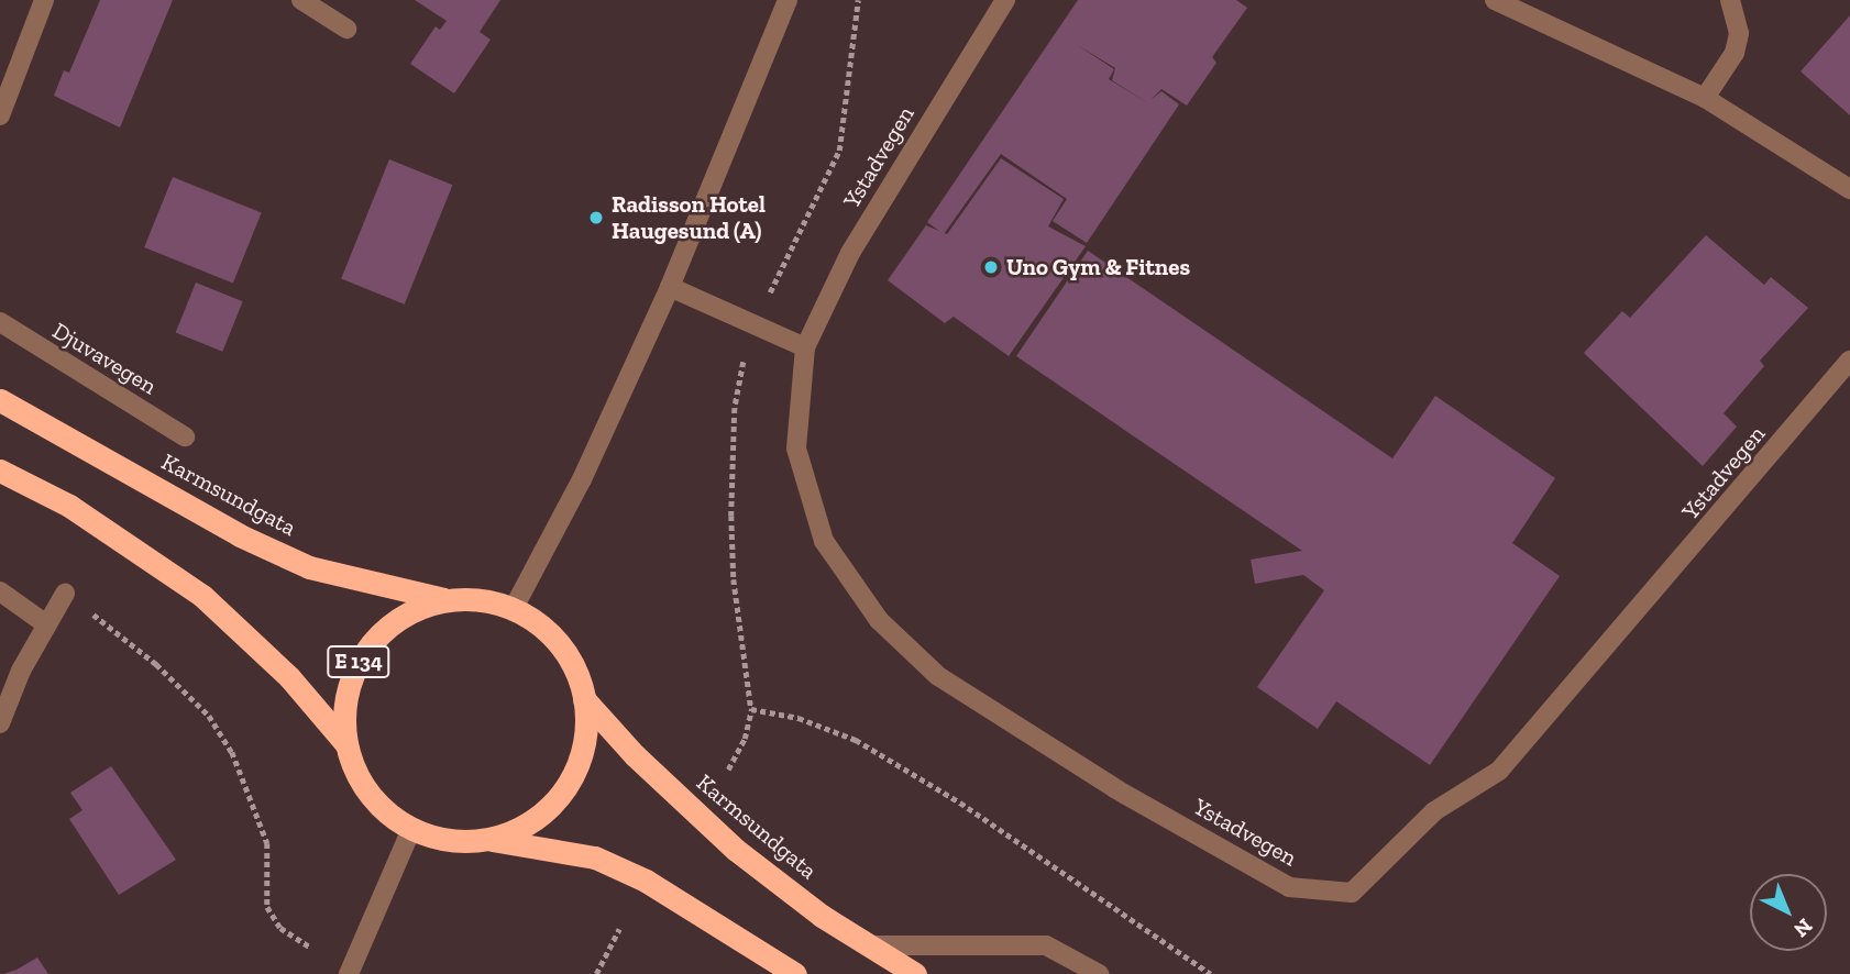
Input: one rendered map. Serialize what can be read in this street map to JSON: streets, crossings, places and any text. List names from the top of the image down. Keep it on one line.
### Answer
{"streets":{"highway":["Karmsundgata","E 134"],"street":["Ystadvegen","Djuvavegen"]},"crossings":[["Karmsundgata","E 134"]],"places":["Radisson Hotel Haugesund (A)","Uno Gym & Fitnes"],"north":"bottom right"}
